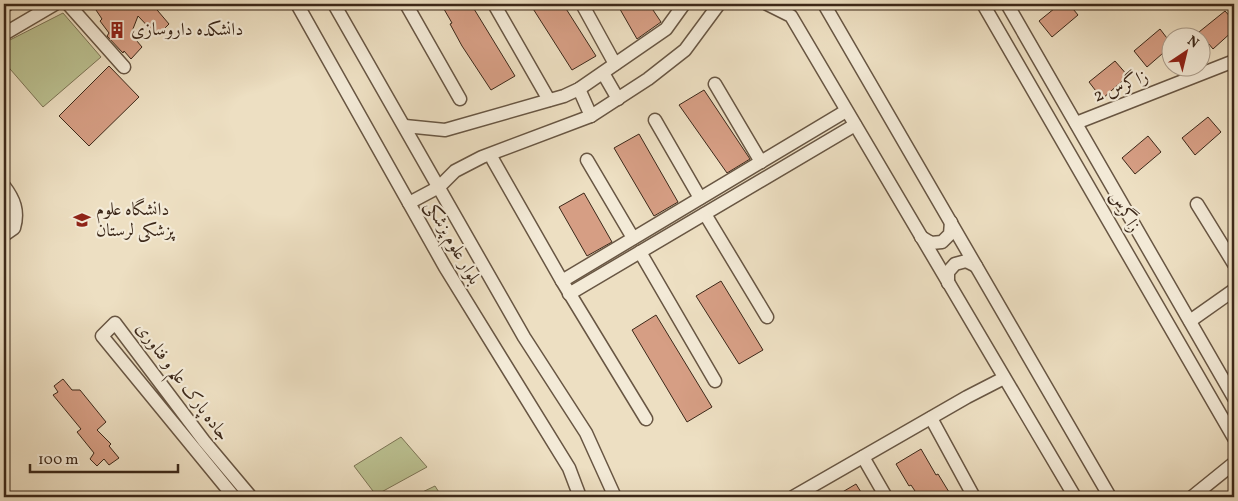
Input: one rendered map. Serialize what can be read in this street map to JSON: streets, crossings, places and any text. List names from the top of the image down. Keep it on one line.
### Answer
{"streets":{"street":["زاگرس 2","زاگرس","بلوار علوم پزشکی","جاده پارک علم و فناوری"]},"crossings":[["زاگرس 2","زاگرس"]],"places":{"building":["دانشکده داروسازی"],"school or university":["دانشگاه علوم پزشکی لرستان"]},"scale_bar":"100 m","north":"top right"}
